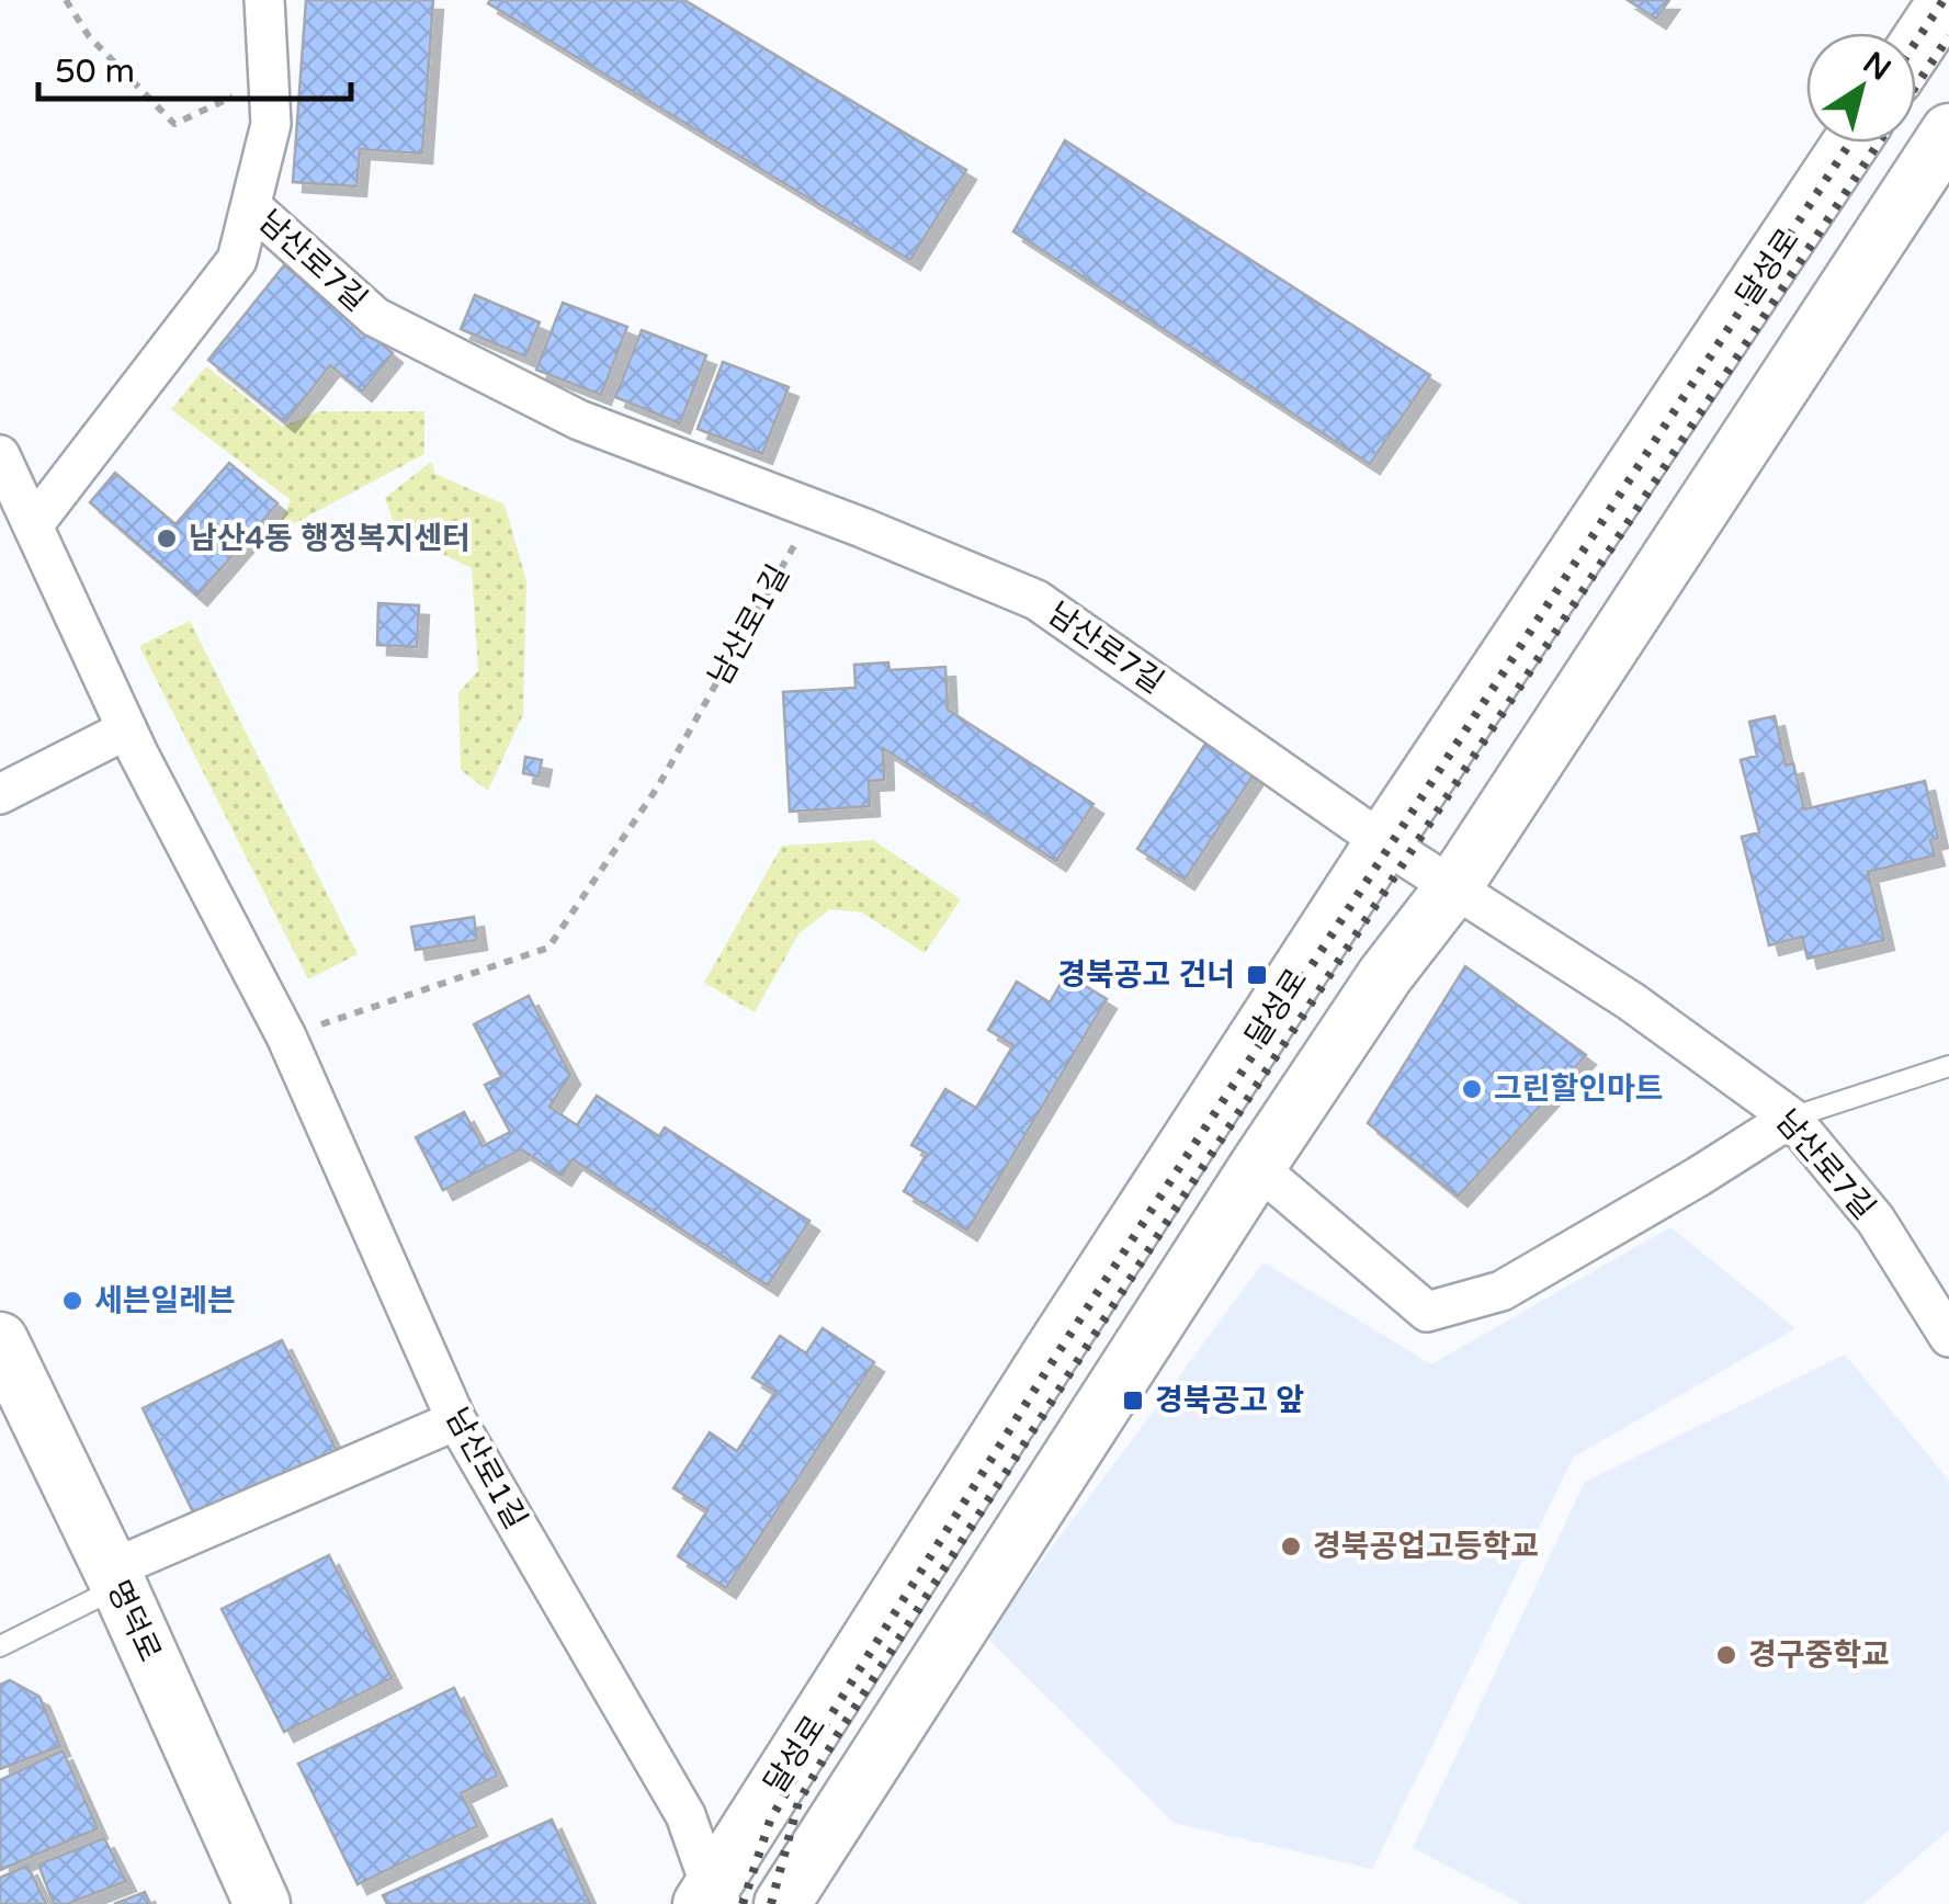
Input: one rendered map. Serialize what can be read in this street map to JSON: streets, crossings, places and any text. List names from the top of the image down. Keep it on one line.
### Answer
{"streets":{"main road":["달성로","명덕로"],"street":["남산로7길","남산로1길"]},"crossings":[["남산로7길","달성로"],["남산로7길","남산로1길"],["달성로","남산로1길"]],"places":{"other":["남산4동 행정복지센터","그린할인마트","세븐일레븐","경북공업고등학교","경구중학교"],"transit":["경북공고 건너","경북공고 앞"]},"scale_bar":"50 m","north":"top right"}
